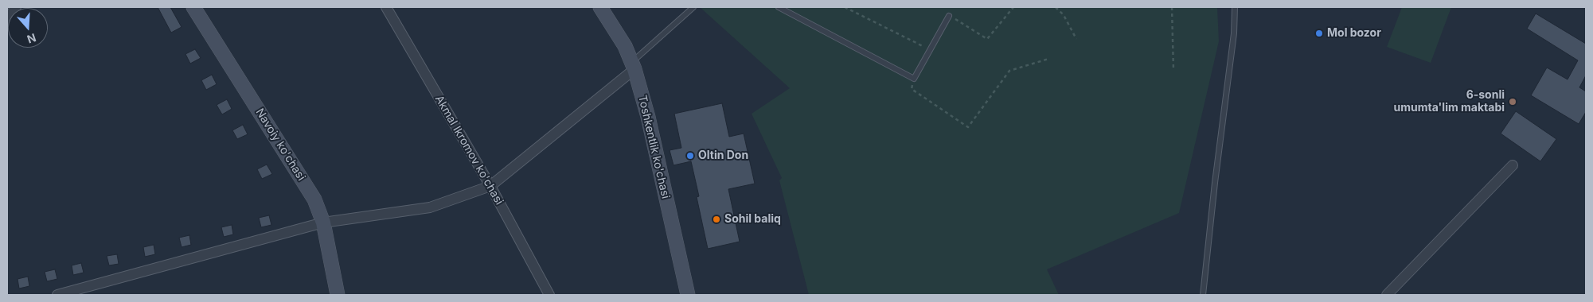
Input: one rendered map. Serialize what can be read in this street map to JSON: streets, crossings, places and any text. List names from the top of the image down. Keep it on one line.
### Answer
{"streets":{"street":["Navoiy ko'chasi","Toshkentlik ko'chasi","Akmal Ikromov ko'chasi"]},"places":["Mol bozor","6-sonli umumta'lim maktabi","Oltin Don","Sohil baliq"],"north":"bottom"}
